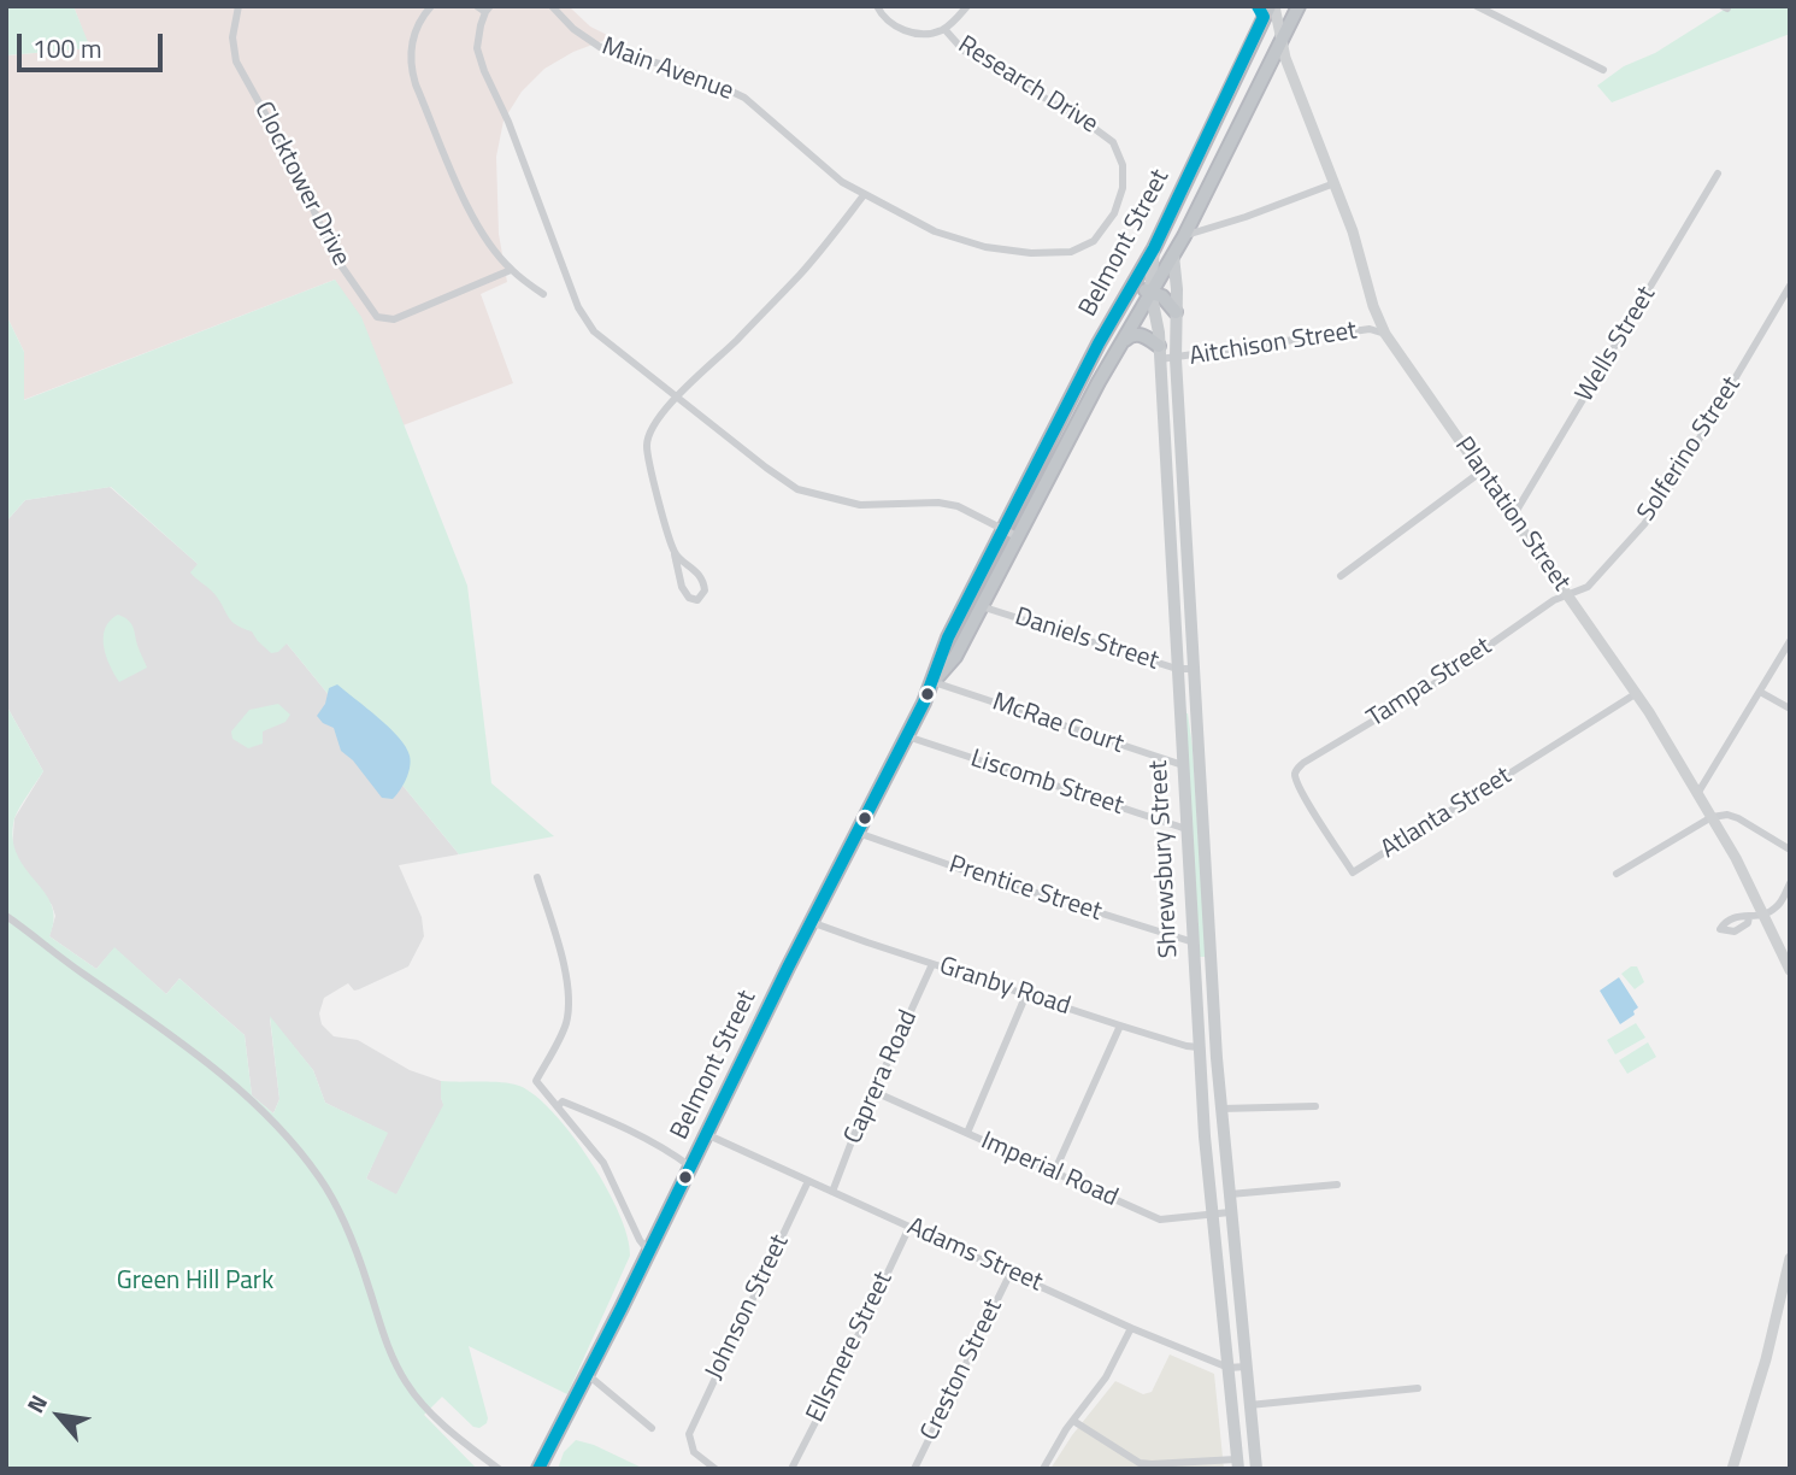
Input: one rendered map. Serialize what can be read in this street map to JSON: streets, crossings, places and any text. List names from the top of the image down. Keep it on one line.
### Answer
{"streets":{"highway":["Belmont Street"],"main road":["Plantation Street","Shrewsbury Street"],"street":["Main Avenue","Research Drive","Clocktower Drive","Aitchison Street","Wells Street","Solferino Street","Daniels Street","Tampa Street","McRae Court","Liscomb Street","Atlanta Street","Prentice Street","Granby Road","Caprera Road","Imperial Road","Adams Street","Johnson Street","Ellsmere Street","Creston Street"]},"crossings":[["Main Avenue","Research Drive"],["Belmont Street","Plantation Street"],["Belmont Street","Daniels Street"],["Belmont Street","McRae Court"],["Belmont Street","Liscomb Street"],["Belmont Street","Shrewsbury Street"],["Belmont Street","Prentice Street"],["Belmont Street","Granby Road"],["Belmont Street","Adams Street"],["Aitchison Street","Plantation Street"],["Aitchison Street","Shrewsbury Street"],["Wells Street","Plantation Street"],["Solferino Street","Plantation Street"],["Solferino Street","Tampa Street"],["Plantation Street","Tampa Street"],["Plantation Street","Atlanta Street"],["Daniels Street","Shrewsbury Street"],["Tampa Street","Atlanta Street"],["McRae Court","Shrewsbury Street"],["Liscomb Street","Shrewsbury Street"],["Shrewsbury Street","Prentice Street"],["Shrewsbury Street","Granby Road"],["Shrewsbury Street","Imperial Road"],["Shrewsbury Street","Adams Street"],["Granby Road","Caprera Road"],["Caprera Road","Imperial Road"],["Caprera Road","Adams Street"],["Adams Street","Johnson Street"],["Adams Street","Ellsmere Street"],["Adams Street","Creston Street"]],"parks":["Green Hill Park"],"scale_bar":"100 m","north":"top left"}
